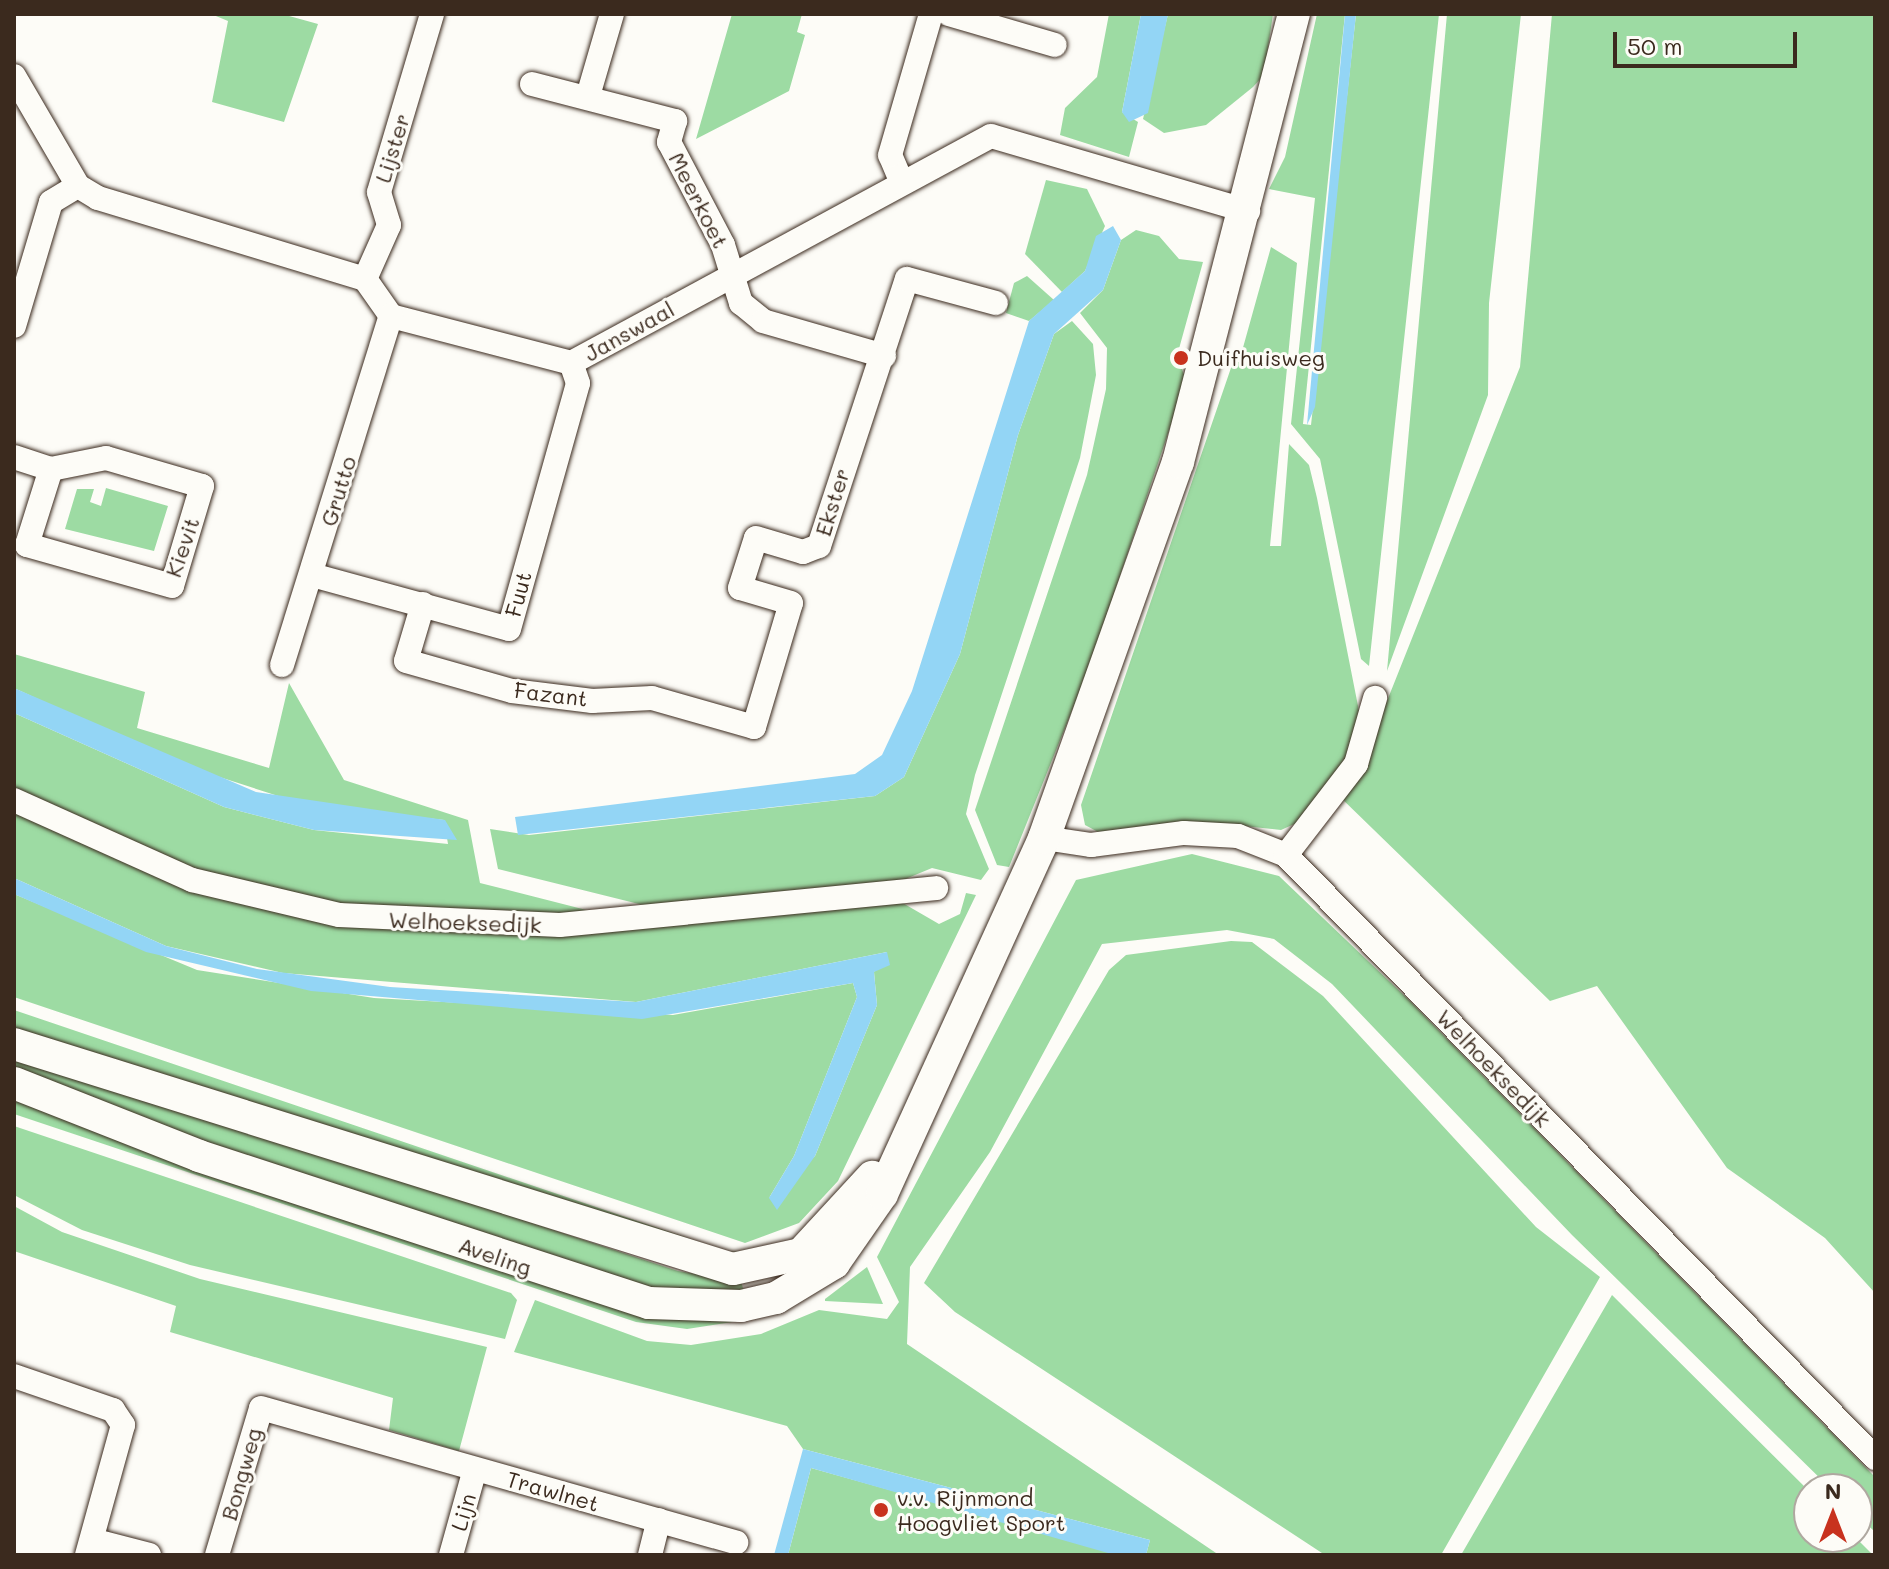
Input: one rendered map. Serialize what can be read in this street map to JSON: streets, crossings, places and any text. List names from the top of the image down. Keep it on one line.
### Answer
{"streets":{"main road":["Aveling"],"street":["Lijster","Meerkoet","Janswaal","Grutto","Ekster","Kievit","Fuut","Fazant","Welhoeksedijk","Bongweg","Trawlnet","Lijn"]},"crossings":[["Meerkoet","Janswaal"],["Janswaal","Grutto"],["Janswaal","Fuut"],["Grutto","Fuut"],["Ekster","Fazant"],["Fuut","Fazant"],["Welhoeksedijk","Aveling"],["Bongweg","Trawlnet"],["Trawlnet","Lijn"]],"places":["Duifhuisweg","v.v. Rijnmond Hoogvliet Sport"],"scale_bar":"50 m","north":"top"}
